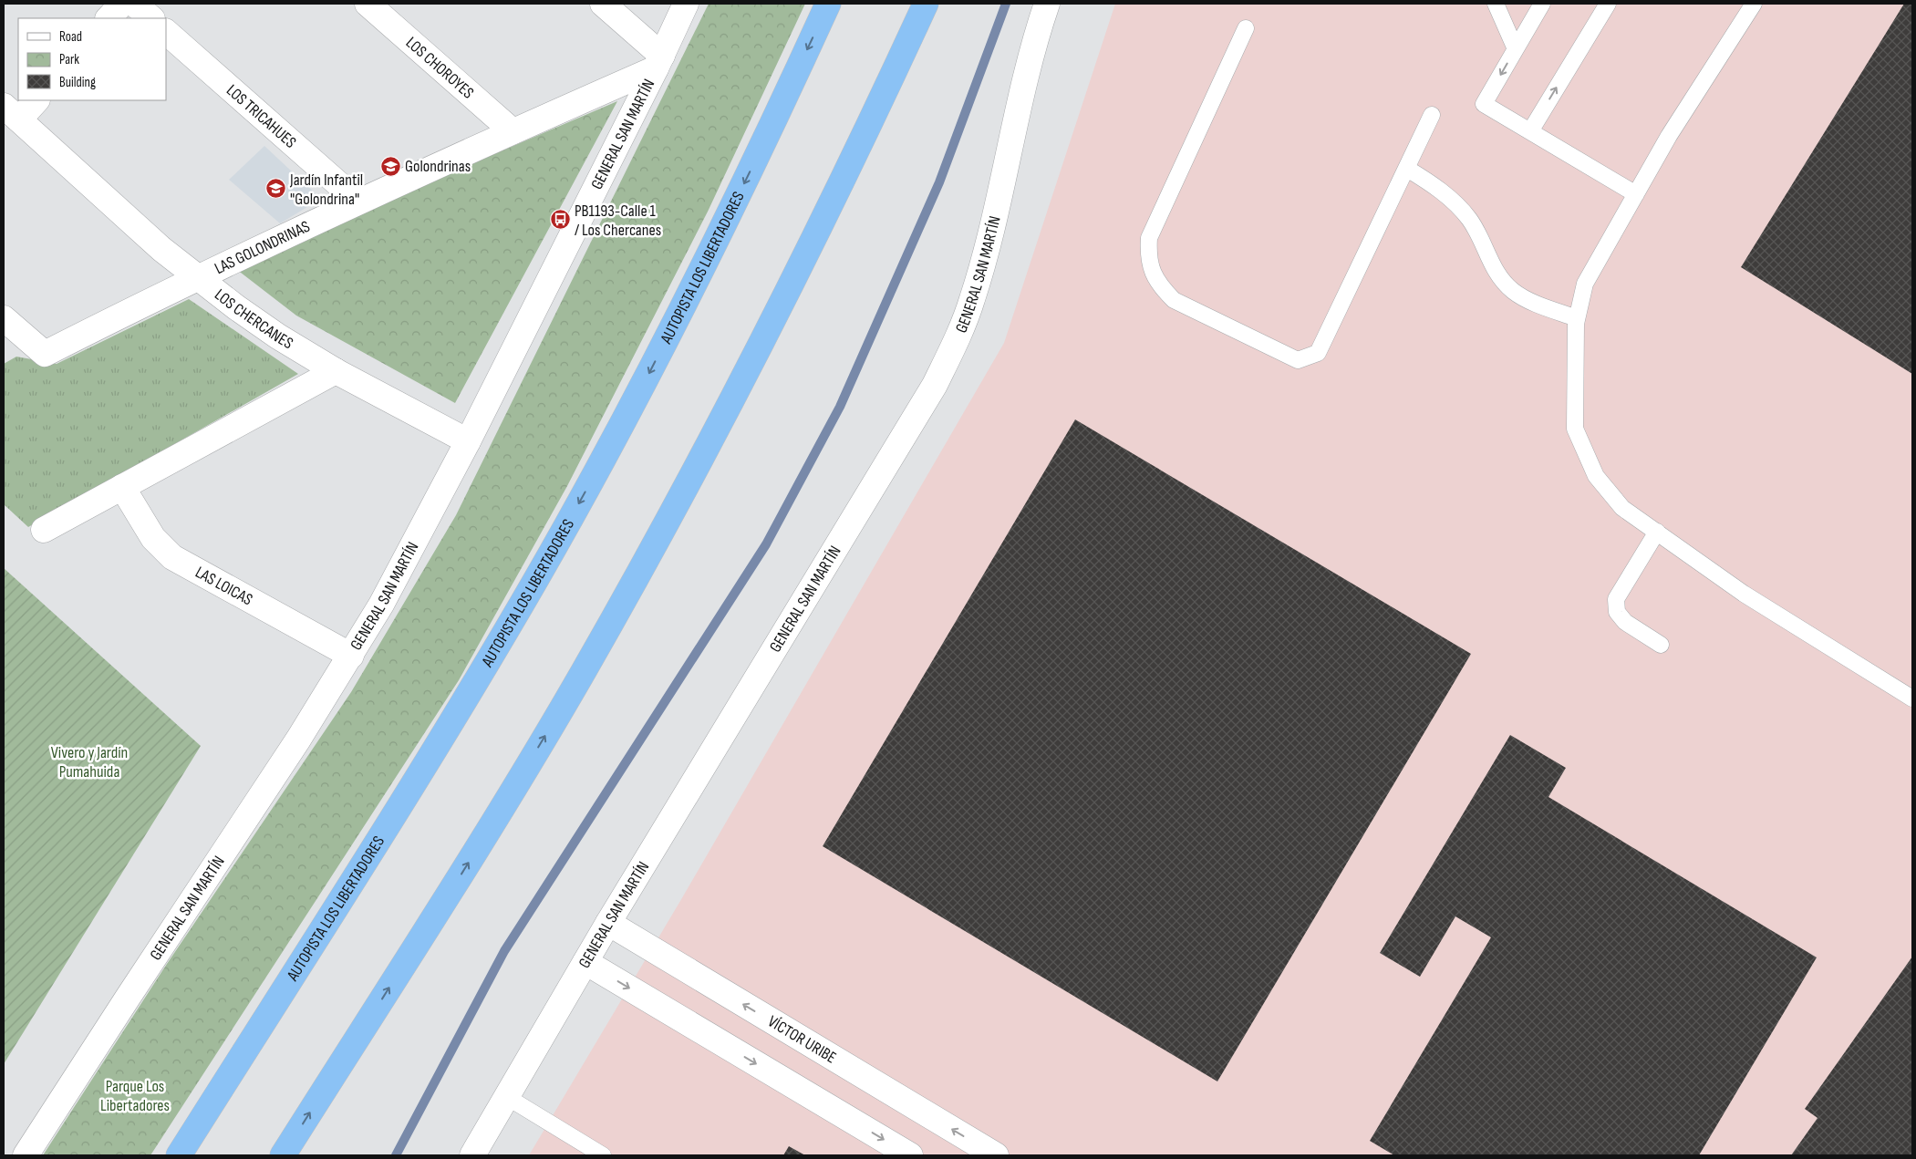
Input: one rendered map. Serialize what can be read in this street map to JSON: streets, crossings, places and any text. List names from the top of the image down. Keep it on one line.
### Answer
{"streets":{"highway":["AUTOPISTA LOS LIBERTADORES"],"street":["LOS CHOROYES","LOS TRICAHUES","GENERAL SAN MARTÍN","LAS GOLONDRINAS","LOS CHERCANES","LAS LOICAS","VÍCTOR URIBE"]},"crossings":[["LOS CHOROYES","LAS GOLONDRINAS"],["LOS TRICAHUES","LAS GOLONDRINAS"],["GENERAL SAN MARTÍN","LAS GOLONDRINAS"],["GENERAL SAN MARTÍN","LOS CHERCANES"],["GENERAL SAN MARTÍN","LAS LOICAS"],["GENERAL SAN MARTÍN","VÍCTOR URIBE"],["LAS GOLONDRINAS","LOS CHERCANES"]],"parks":["Vivero y Jardín Pumahuida","Parque Los Libertadores"],"places":{"school or university":["Golondrinas","Jardín Infantil \"Golondrina\""],"bus stop":["PB1193-Calle 1 / Los Chercanes"]},"legend":["Road","Park","Building"]}
